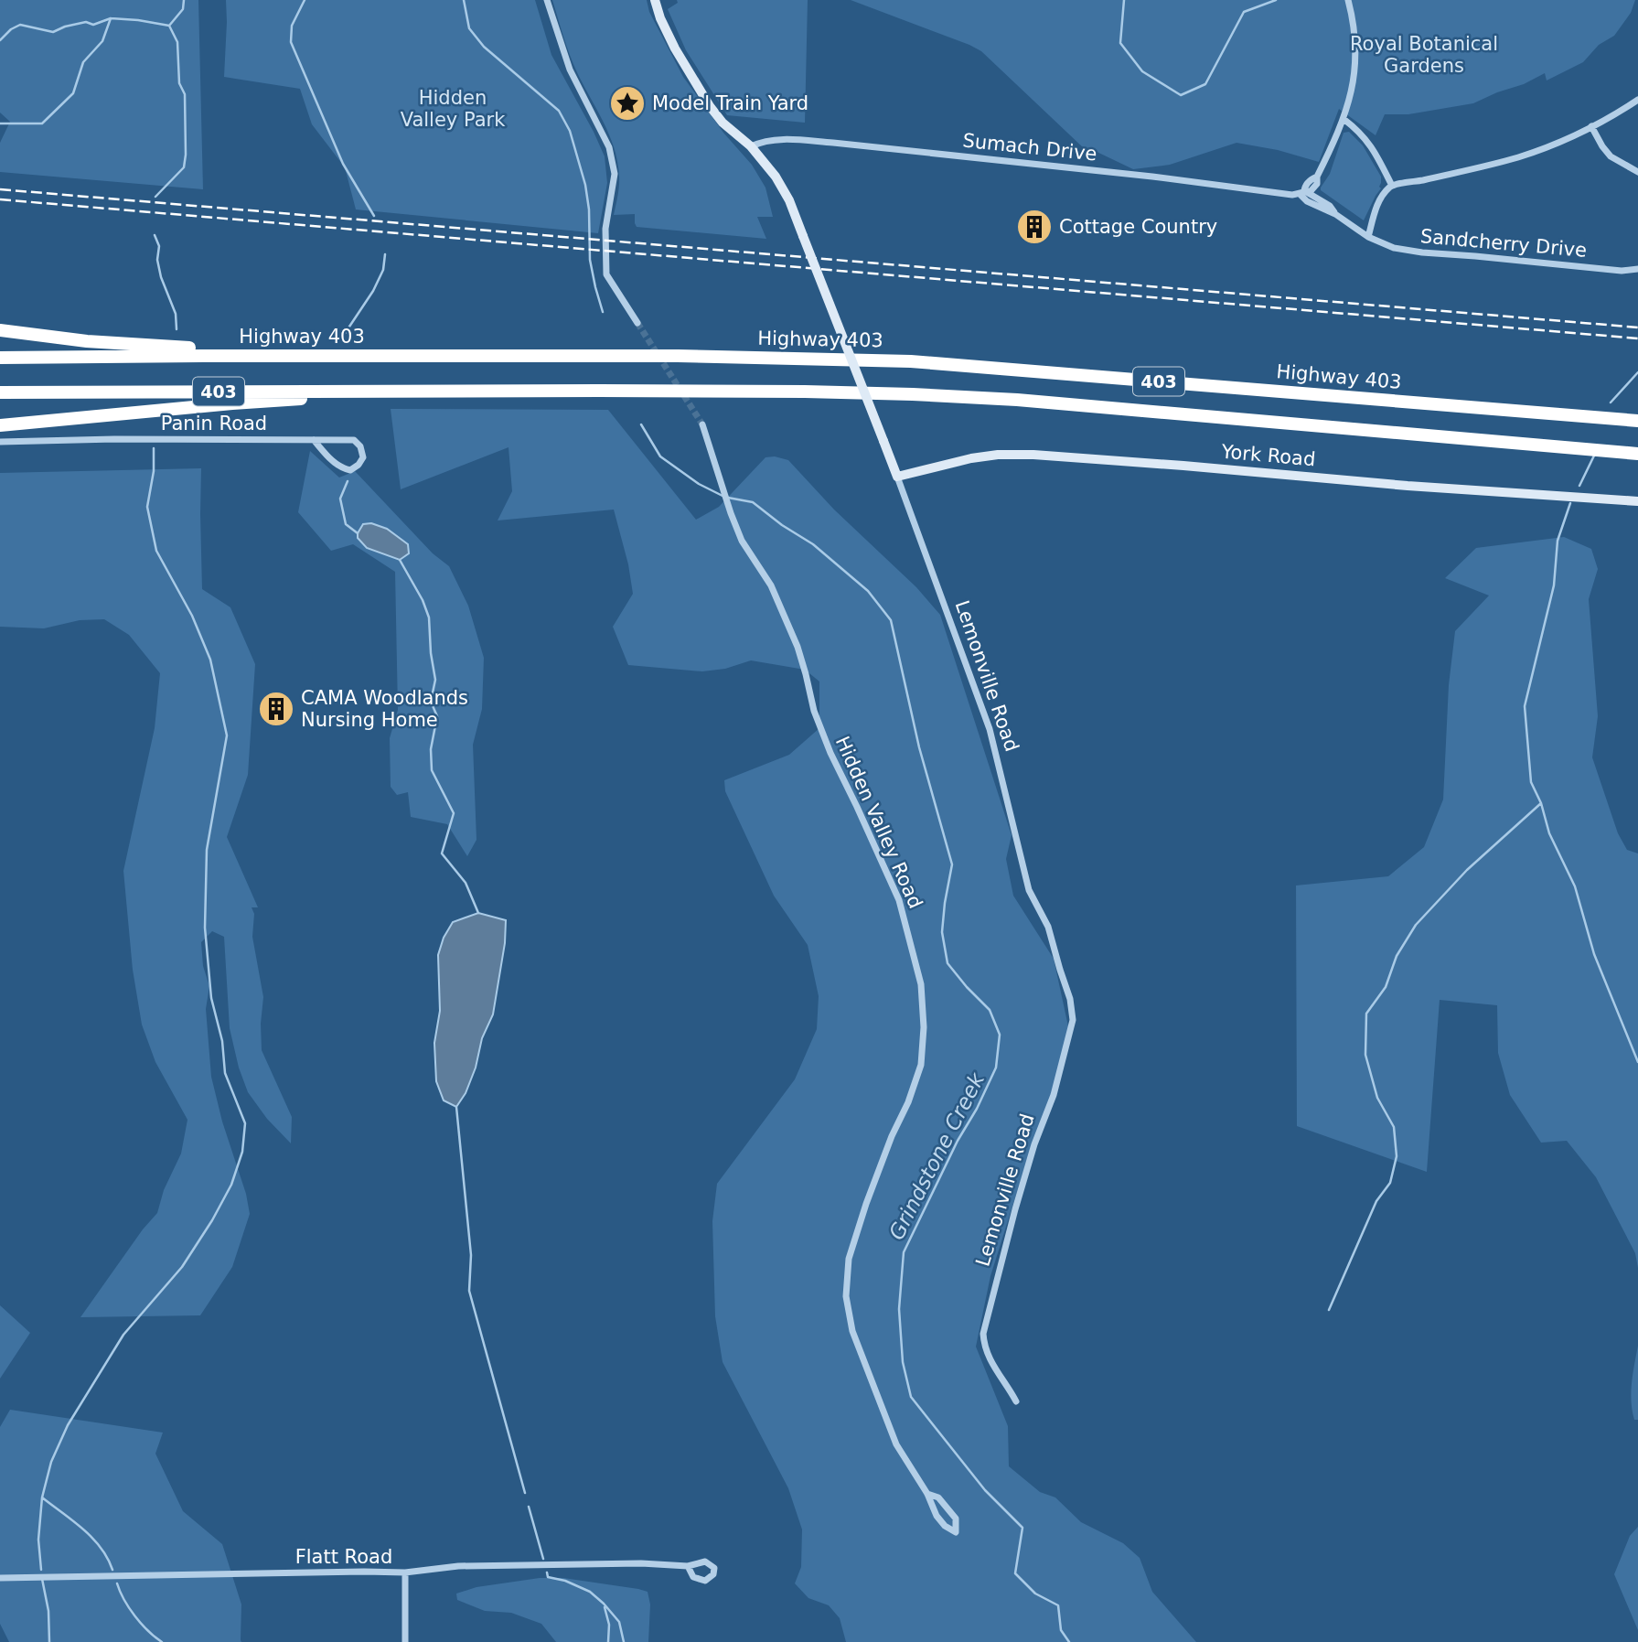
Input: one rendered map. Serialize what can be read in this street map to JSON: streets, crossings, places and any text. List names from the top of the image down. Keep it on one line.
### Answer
{"streets":{"highway":["Highway 403","403"],"street":["Sumach Drive","Sandcherry Drive","Panin Road","York Road","Lemonville Road","Hidden Valley Road","Flatt Road"]},"crossings":[["Sumach Drive","Sandcherry Drive"],["Sumach Drive","Lemonville Road"],["York Road","Lemonville Road"]],"water":["Grindstone Creek"],"parks":["Royal Botanical Gardens","Hidden Valley Park"],"places":{"place":["Model Train Yard"],"building":["Cottage Country","CAMA Woodlands Nursing Home"]}}
